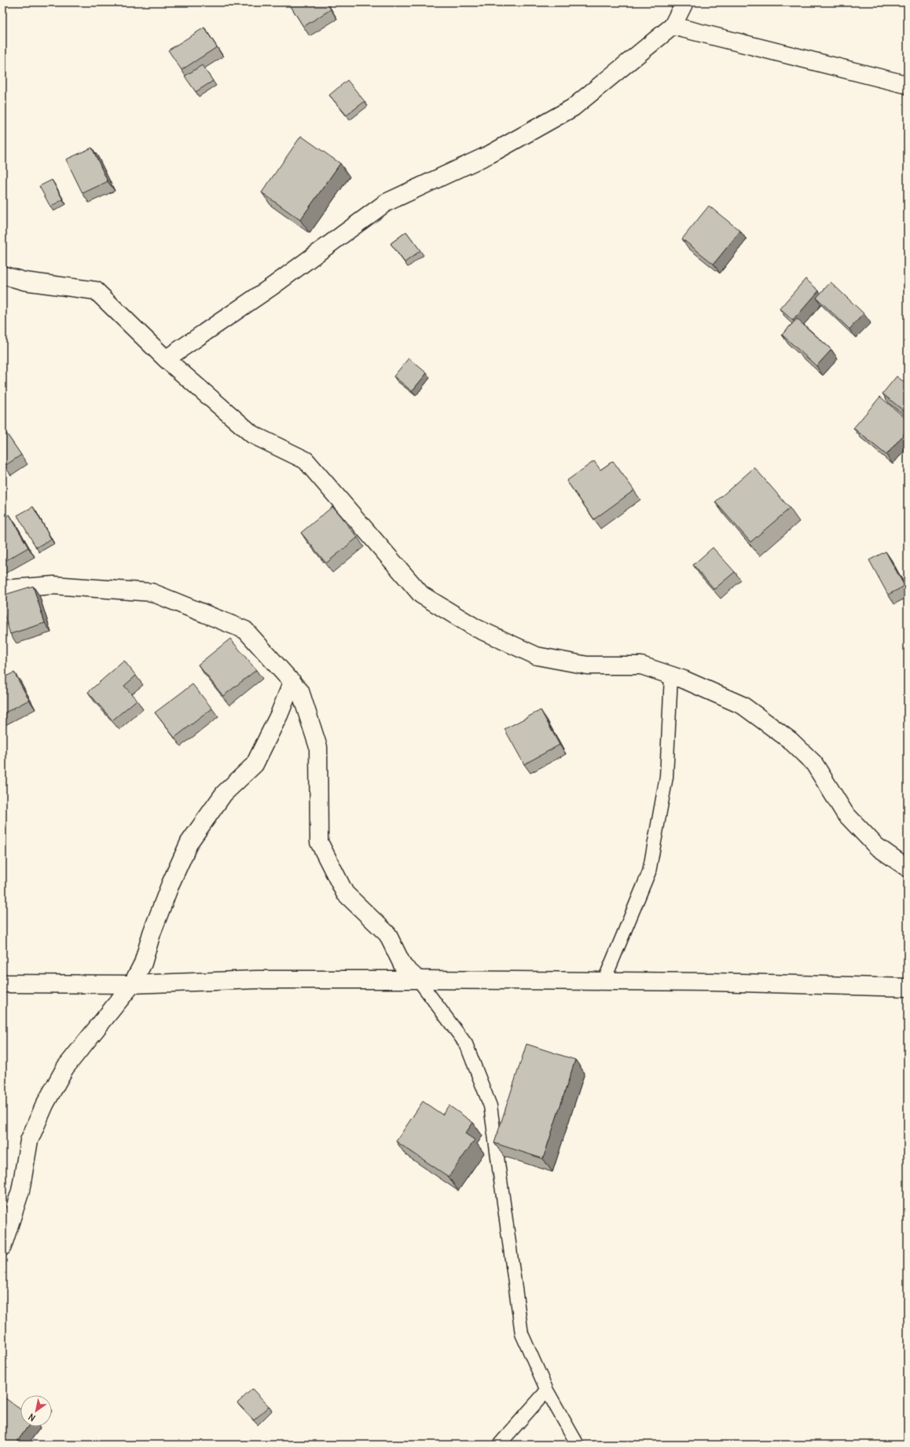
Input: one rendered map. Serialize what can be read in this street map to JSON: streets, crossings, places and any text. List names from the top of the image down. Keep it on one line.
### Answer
{"north":"bottom left"}
